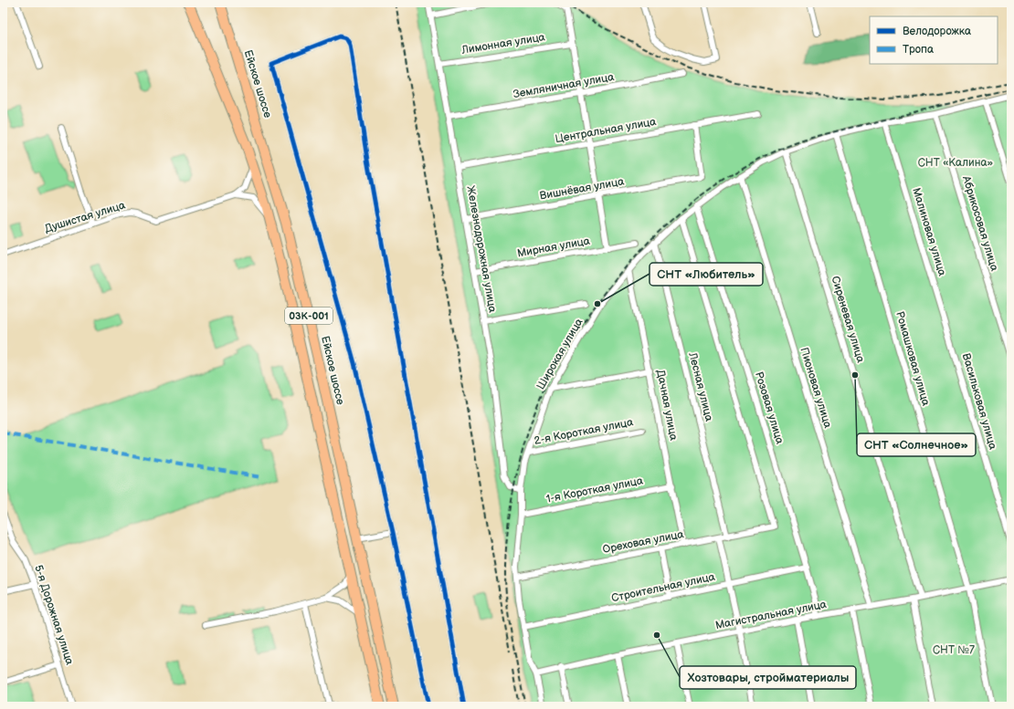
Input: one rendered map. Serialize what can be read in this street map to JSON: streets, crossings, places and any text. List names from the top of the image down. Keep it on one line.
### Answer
{"streets":{"main road":["Ейское шоссе","03К-001"],"street":["Лимонная улица","Земляничная улица","Центральная улица","Вишнёвая улица","Душистая улица","Абрикосовая улица","Малиновая улица","Мирная улица","Железнодорожная улица","Сиреневая улица","Широкая улица","Ромашковая улица","Лесная улица","Пионовая улица","Васильковая улица","Дачная улица","Розовая улица","2-я Короткая улица","1-я Короткая улица","Ореховая улица","Строительная улица","5-я Дорожная улица","Магистральная улица"]},"crossings":[["Лимонная улица","Железнодорожная улица"],["Земляничная улица","Железнодорожная улица"],["Центральная улица","Вишнёвая улица"],["Центральная улица","Железнодорожная улица"],["Вишнёвая улица","Железнодорожная улица"],["Абрикосовая улица","Широкая улица"],["Малиновая улица","Широкая улица"],["Малиновая улица","Васильковая улица"],["Мирная улица","Железнодорожная улица"],["Железнодорожная улица","Широкая улица"],["Сиреневая улица","Широкая улица"],["Сиреневая улица","Магистральная улица"],["Широкая улица","Ромашковая улица"],["Широкая улица","Лесная улица"],["Широкая улица","Пионовая улица"],["Широкая улица","Дачная улица"],["Широкая улица","Розовая улица"],["Широкая улица","2-я Короткая улица"],["Широкая улица","1-я Короткая улица"],["Широкая улица","Ореховая улица"],["Широкая улица","Строительная улица"],["Широкая улица","Магистральная улица"],["Ромашковая улица","Магистральная улица"],["Лесная улица","Ореховая улица"],["Пионовая улица","Магистральная улица"],["Дачная улица","1-я Короткая улица"],["Дачная улица","Ореховая улица"],["Розовая улица","Строительная улица"],["Розовая улица","Магистральная улица"]],"parks":["СНТ «Калина»","СНТ №7"],"places":["СНТ «Любитель»","СНТ «Солнечное»","Хозтовары, стройматериалы"],"legend":["Велодорожка","Тропа"]}
